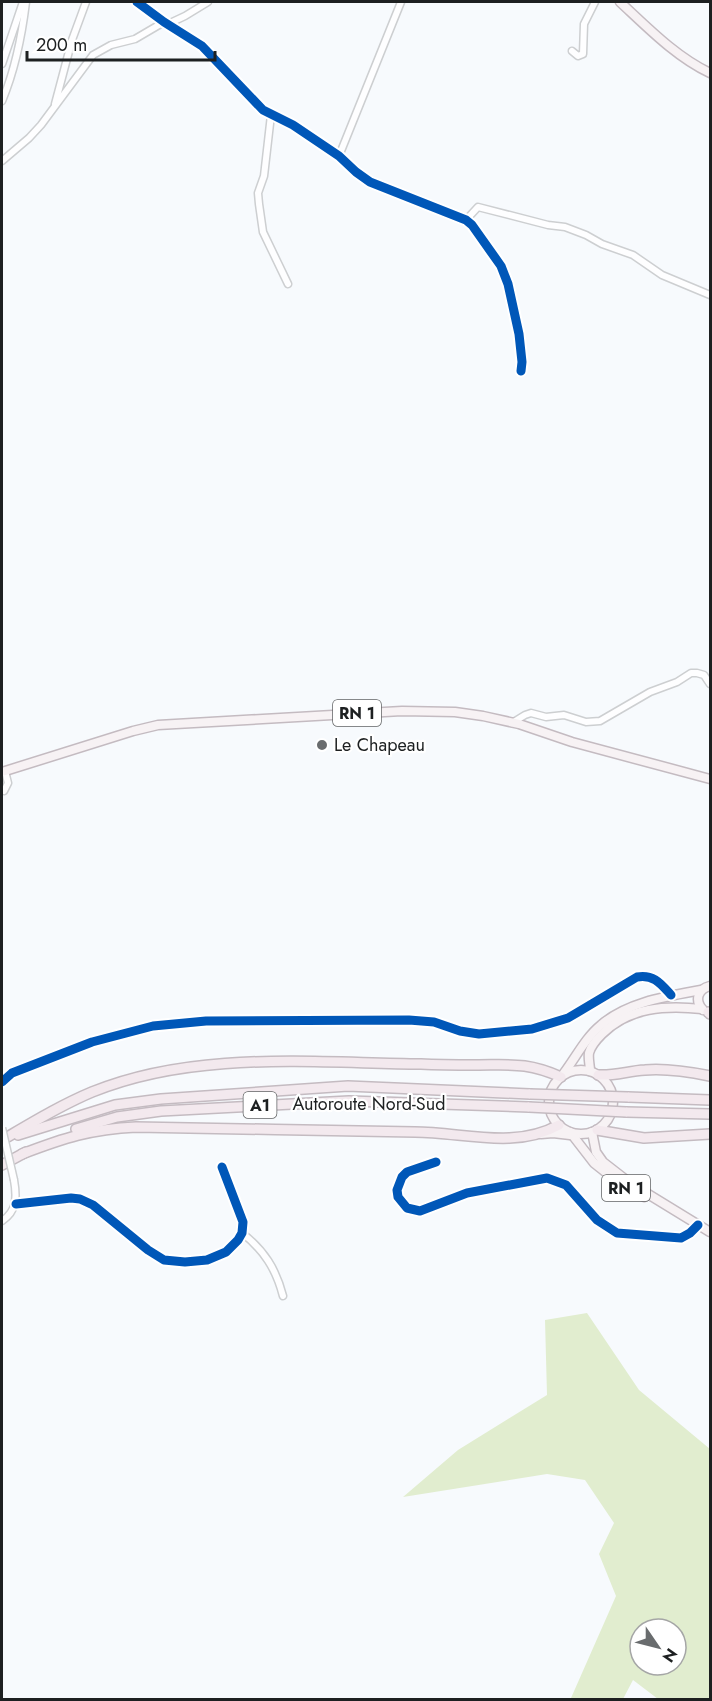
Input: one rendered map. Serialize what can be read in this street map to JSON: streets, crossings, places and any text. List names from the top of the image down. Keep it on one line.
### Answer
{"streets":{"highway":["Autoroute Nord-Sud","A1"],"main road":["RN 1"]},"places":["Le Chapeau"],"scale_bar":"200 m","north":"bottom right"}
